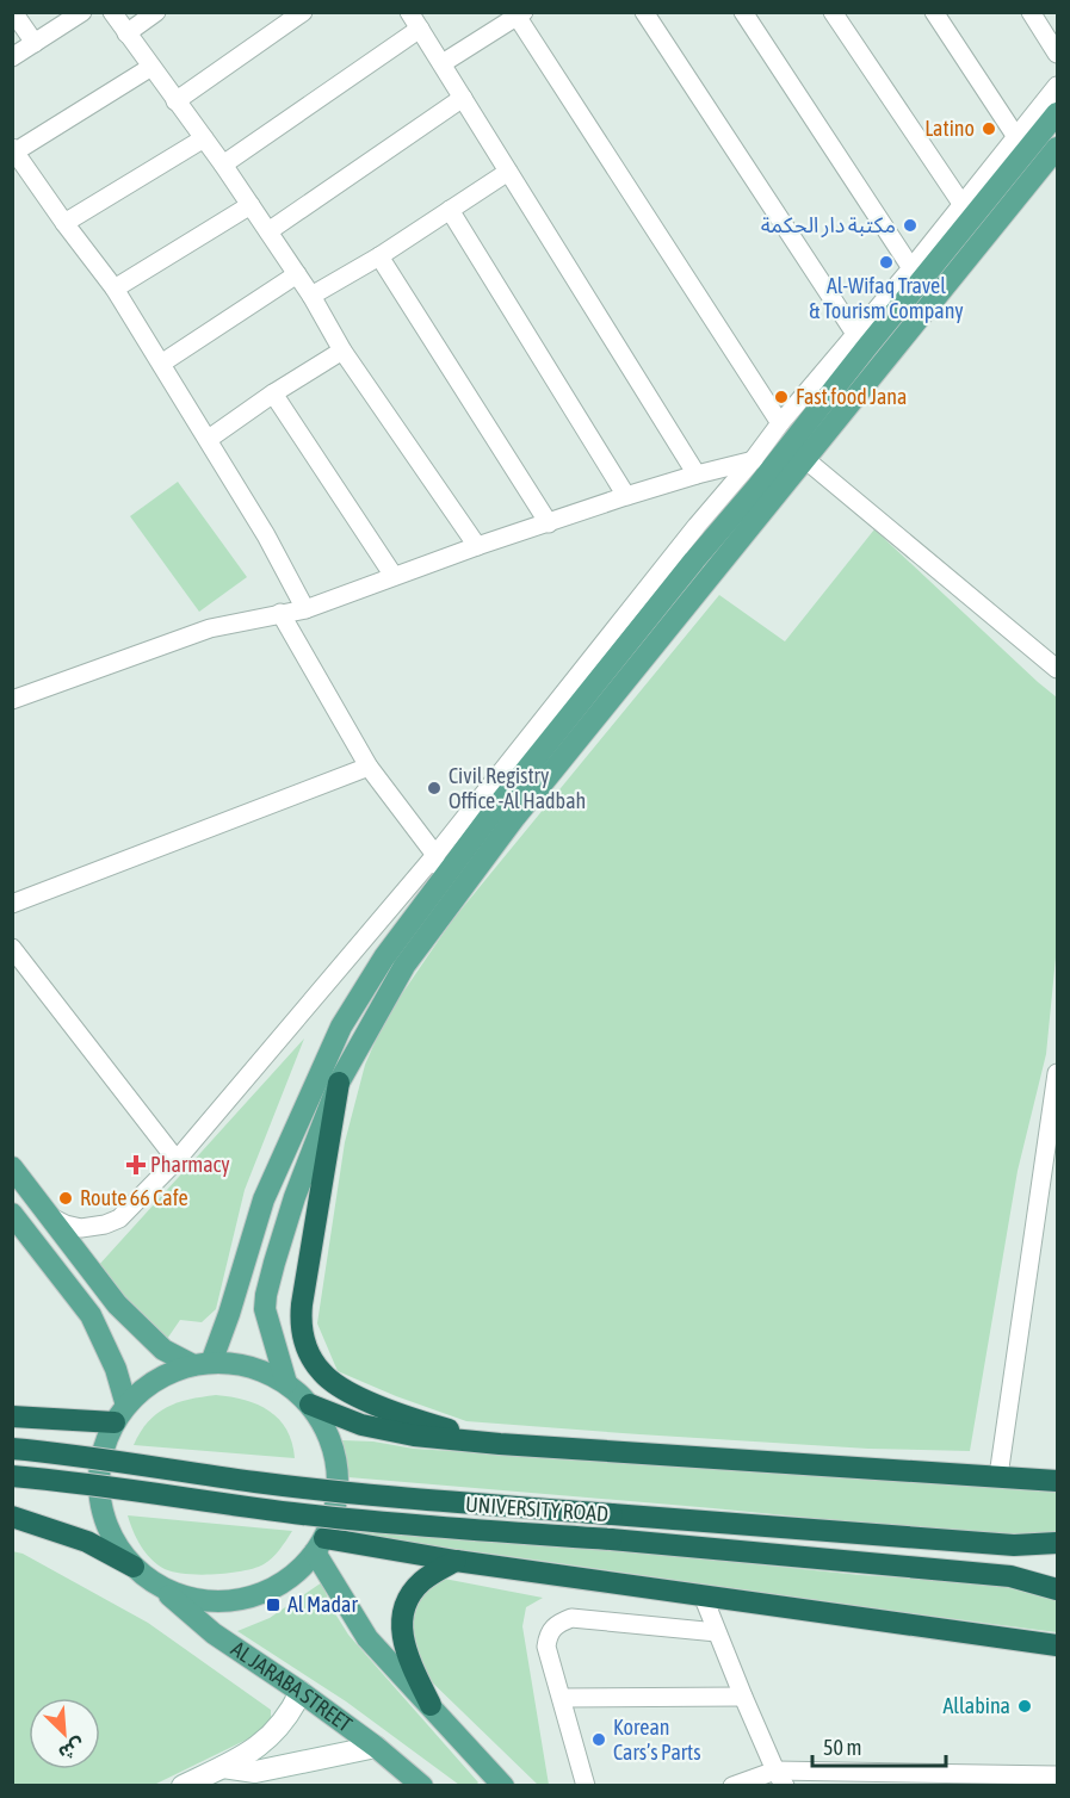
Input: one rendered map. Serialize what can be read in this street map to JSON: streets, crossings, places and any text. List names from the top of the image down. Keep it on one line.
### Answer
{"streets":{"highway":["UNIVERSITY ROAD"],"main road":["AL JARABA STREET"]},"places":{"other":["Latino","مكتبة دار الحكمة","Al-Wifaq Travel & Tourism Company","Fast food Jana","Civil Registry Office -Al Hadbah","Route 66 Cafe","Allabina","Korean Cars’s Parts"],"health":["Pharmacy"],"transit":["Al Madar"]},"scale_bar":"50 m","north":"bottom right"}
